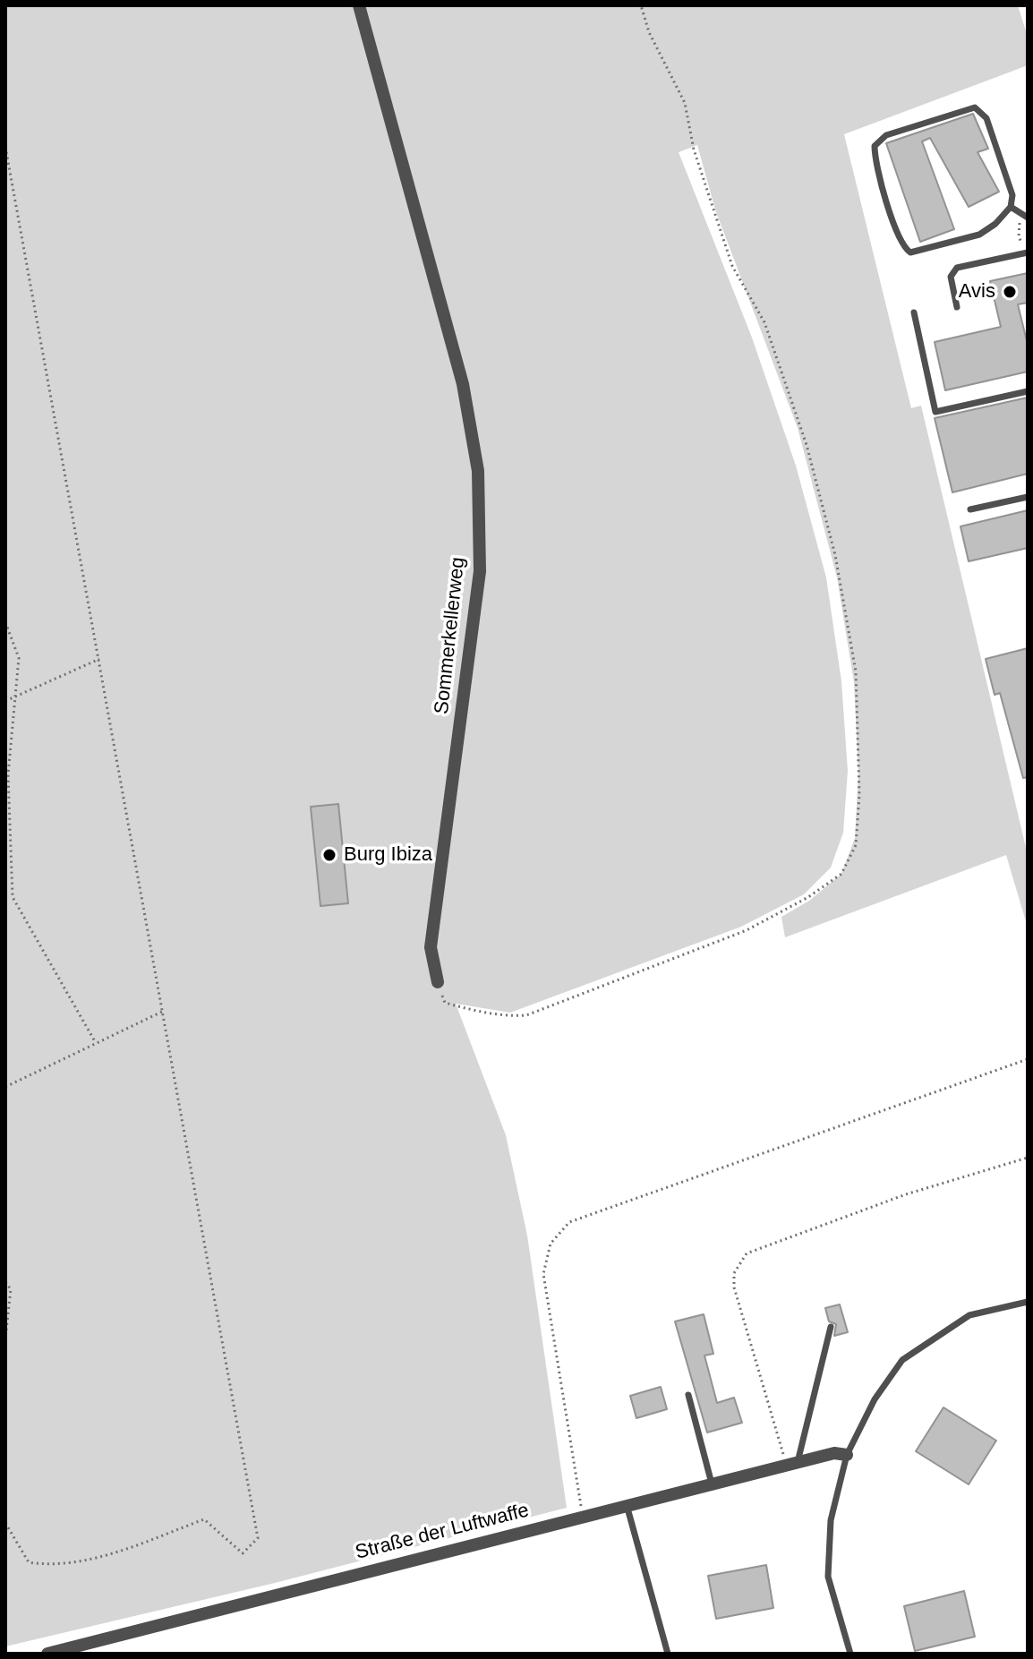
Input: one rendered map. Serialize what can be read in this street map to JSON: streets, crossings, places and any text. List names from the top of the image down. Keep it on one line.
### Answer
{"streets":{"street":["Sommerkellerweg","Straße der Luftwaffe"]},"places":["Avis","Burg Ibiza"]}
